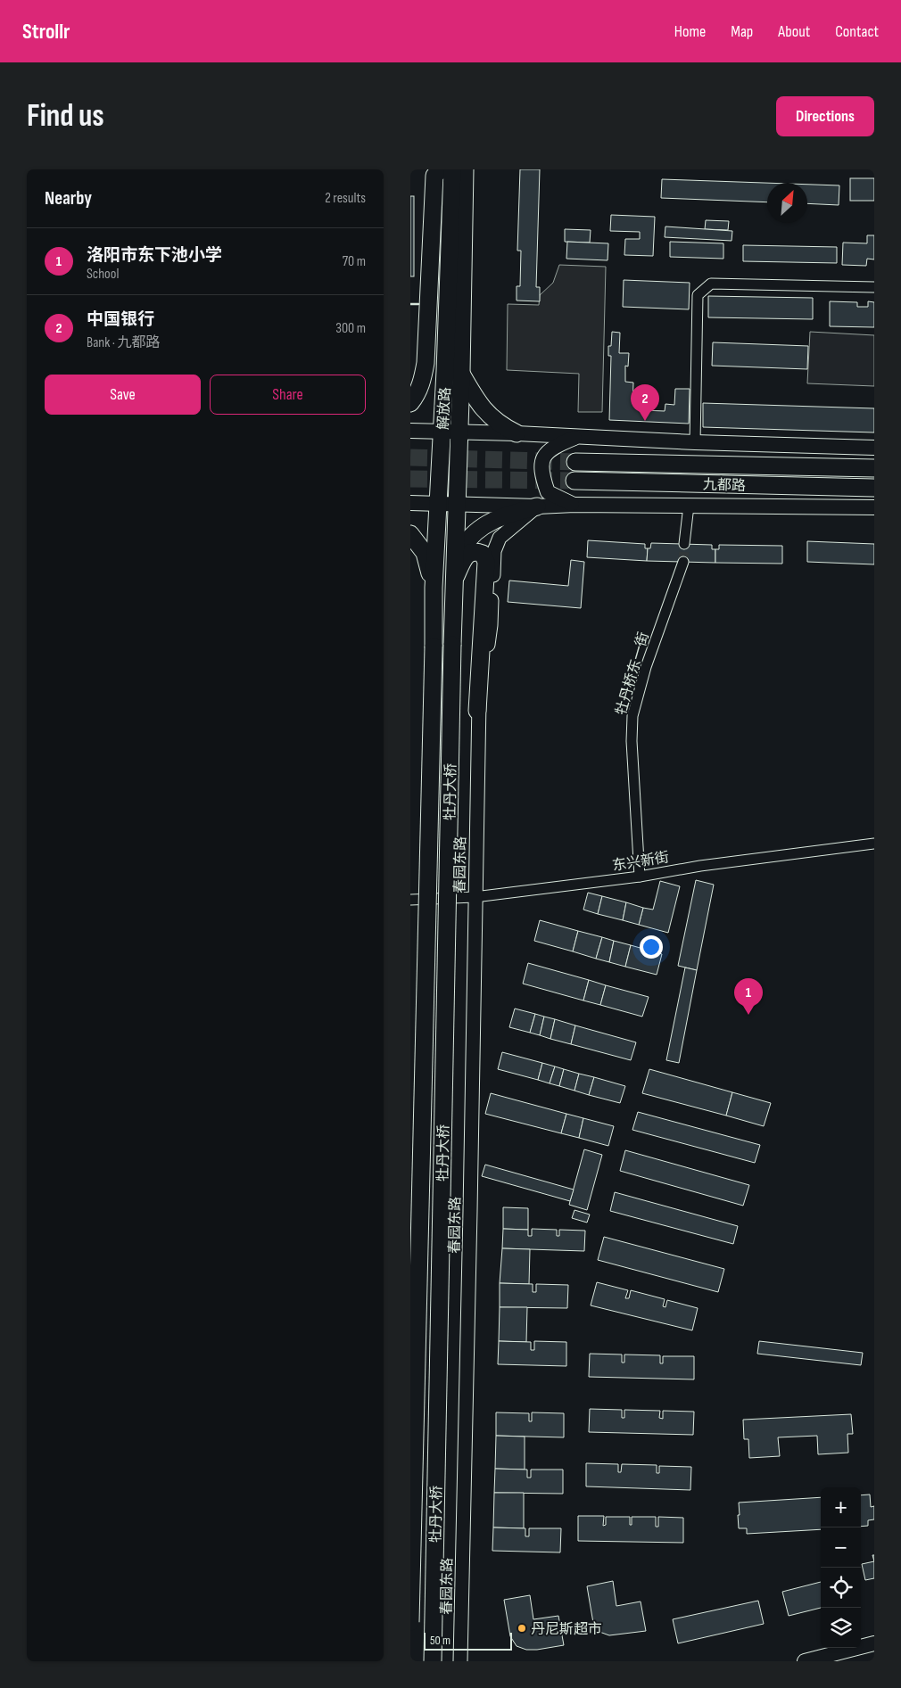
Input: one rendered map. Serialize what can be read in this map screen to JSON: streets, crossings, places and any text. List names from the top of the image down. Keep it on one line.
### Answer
{"streets":{"main road":["解放路","九都路","牡丹大桥"],"street":["牡丹桥东一街","东兴新街","春园东路"]},"crossings":[["解放路","牡丹大桥"],["牡丹桥东一街","东兴新街"],["东兴新街","春园东路"]],"places":["丹尼斯超市"],"scale_bar":"50 m","north":"top right","page":{"header":"Strollr","nav":["Home","Map","About","Contact"],"buttons":["Directions",["Save","Share"]],"title":"Find us","heading":["Nearby","2 results"],"list":[{"mark":"1","name":"洛阳市东下池小学","note":"School","value":"70 m"},{"mark":"2","name":"中国银行","note":"Bank · 九都路","value":"300 m"}],"pins":["2","1"],"map_buttons":["+","−"],"scale":"50 m"}}
